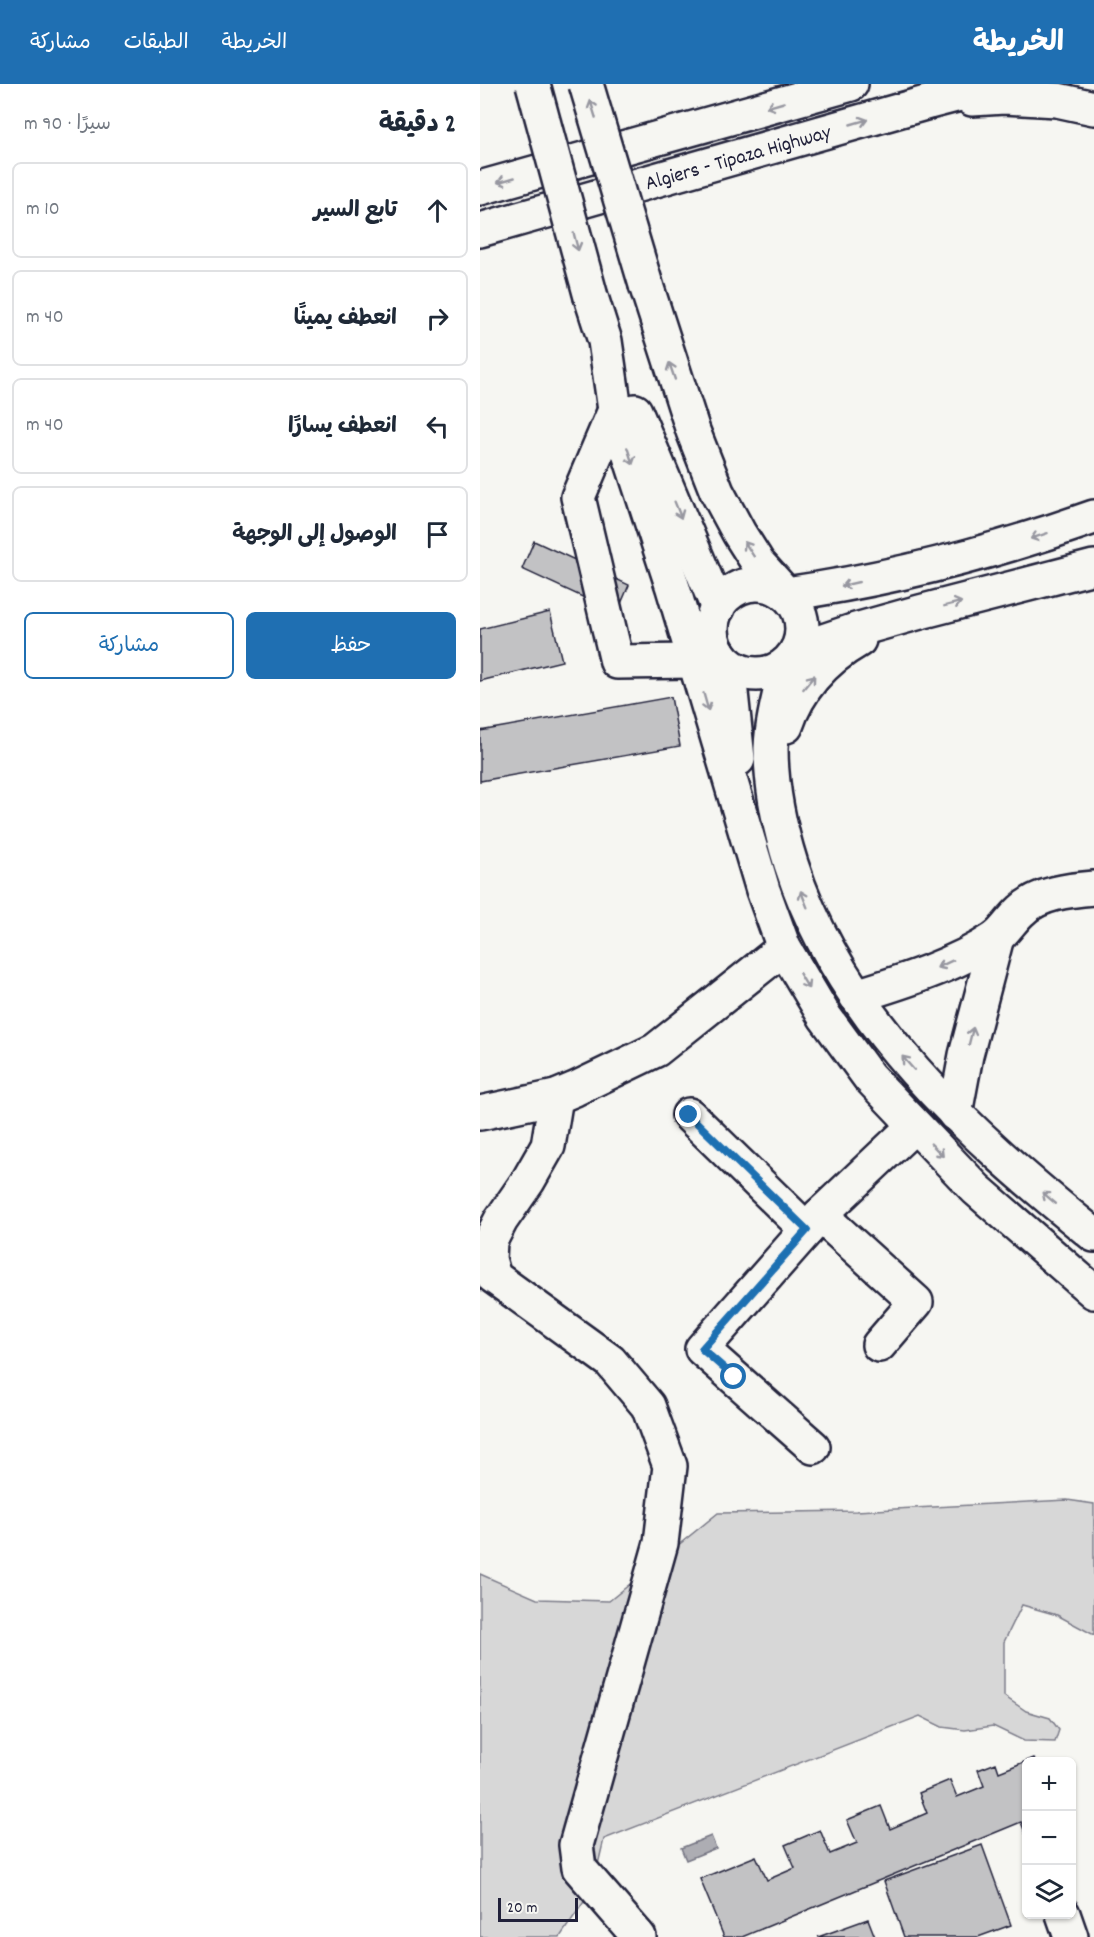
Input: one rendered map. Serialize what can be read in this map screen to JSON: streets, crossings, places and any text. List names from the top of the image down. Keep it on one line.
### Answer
{"streets":{"main road":["Algiers - Tipaza Highway"]},"scale_bar":"20 m","page":{"header":"الخريطة","nav":["الخريطة","الطبقات","مشاركة"],"heading":["2 دقيقة","سيرًا · 90 m"],"list":[["تابع السير","10 m"],["انعطف يمينًا","40 m"],["انعطف يسارًا","40 m"],"الوصول إلى الوجهة"],"buttons":["حفظ","مشاركة"],"map_buttons":["+","−"],"scale":"20 m"}}
